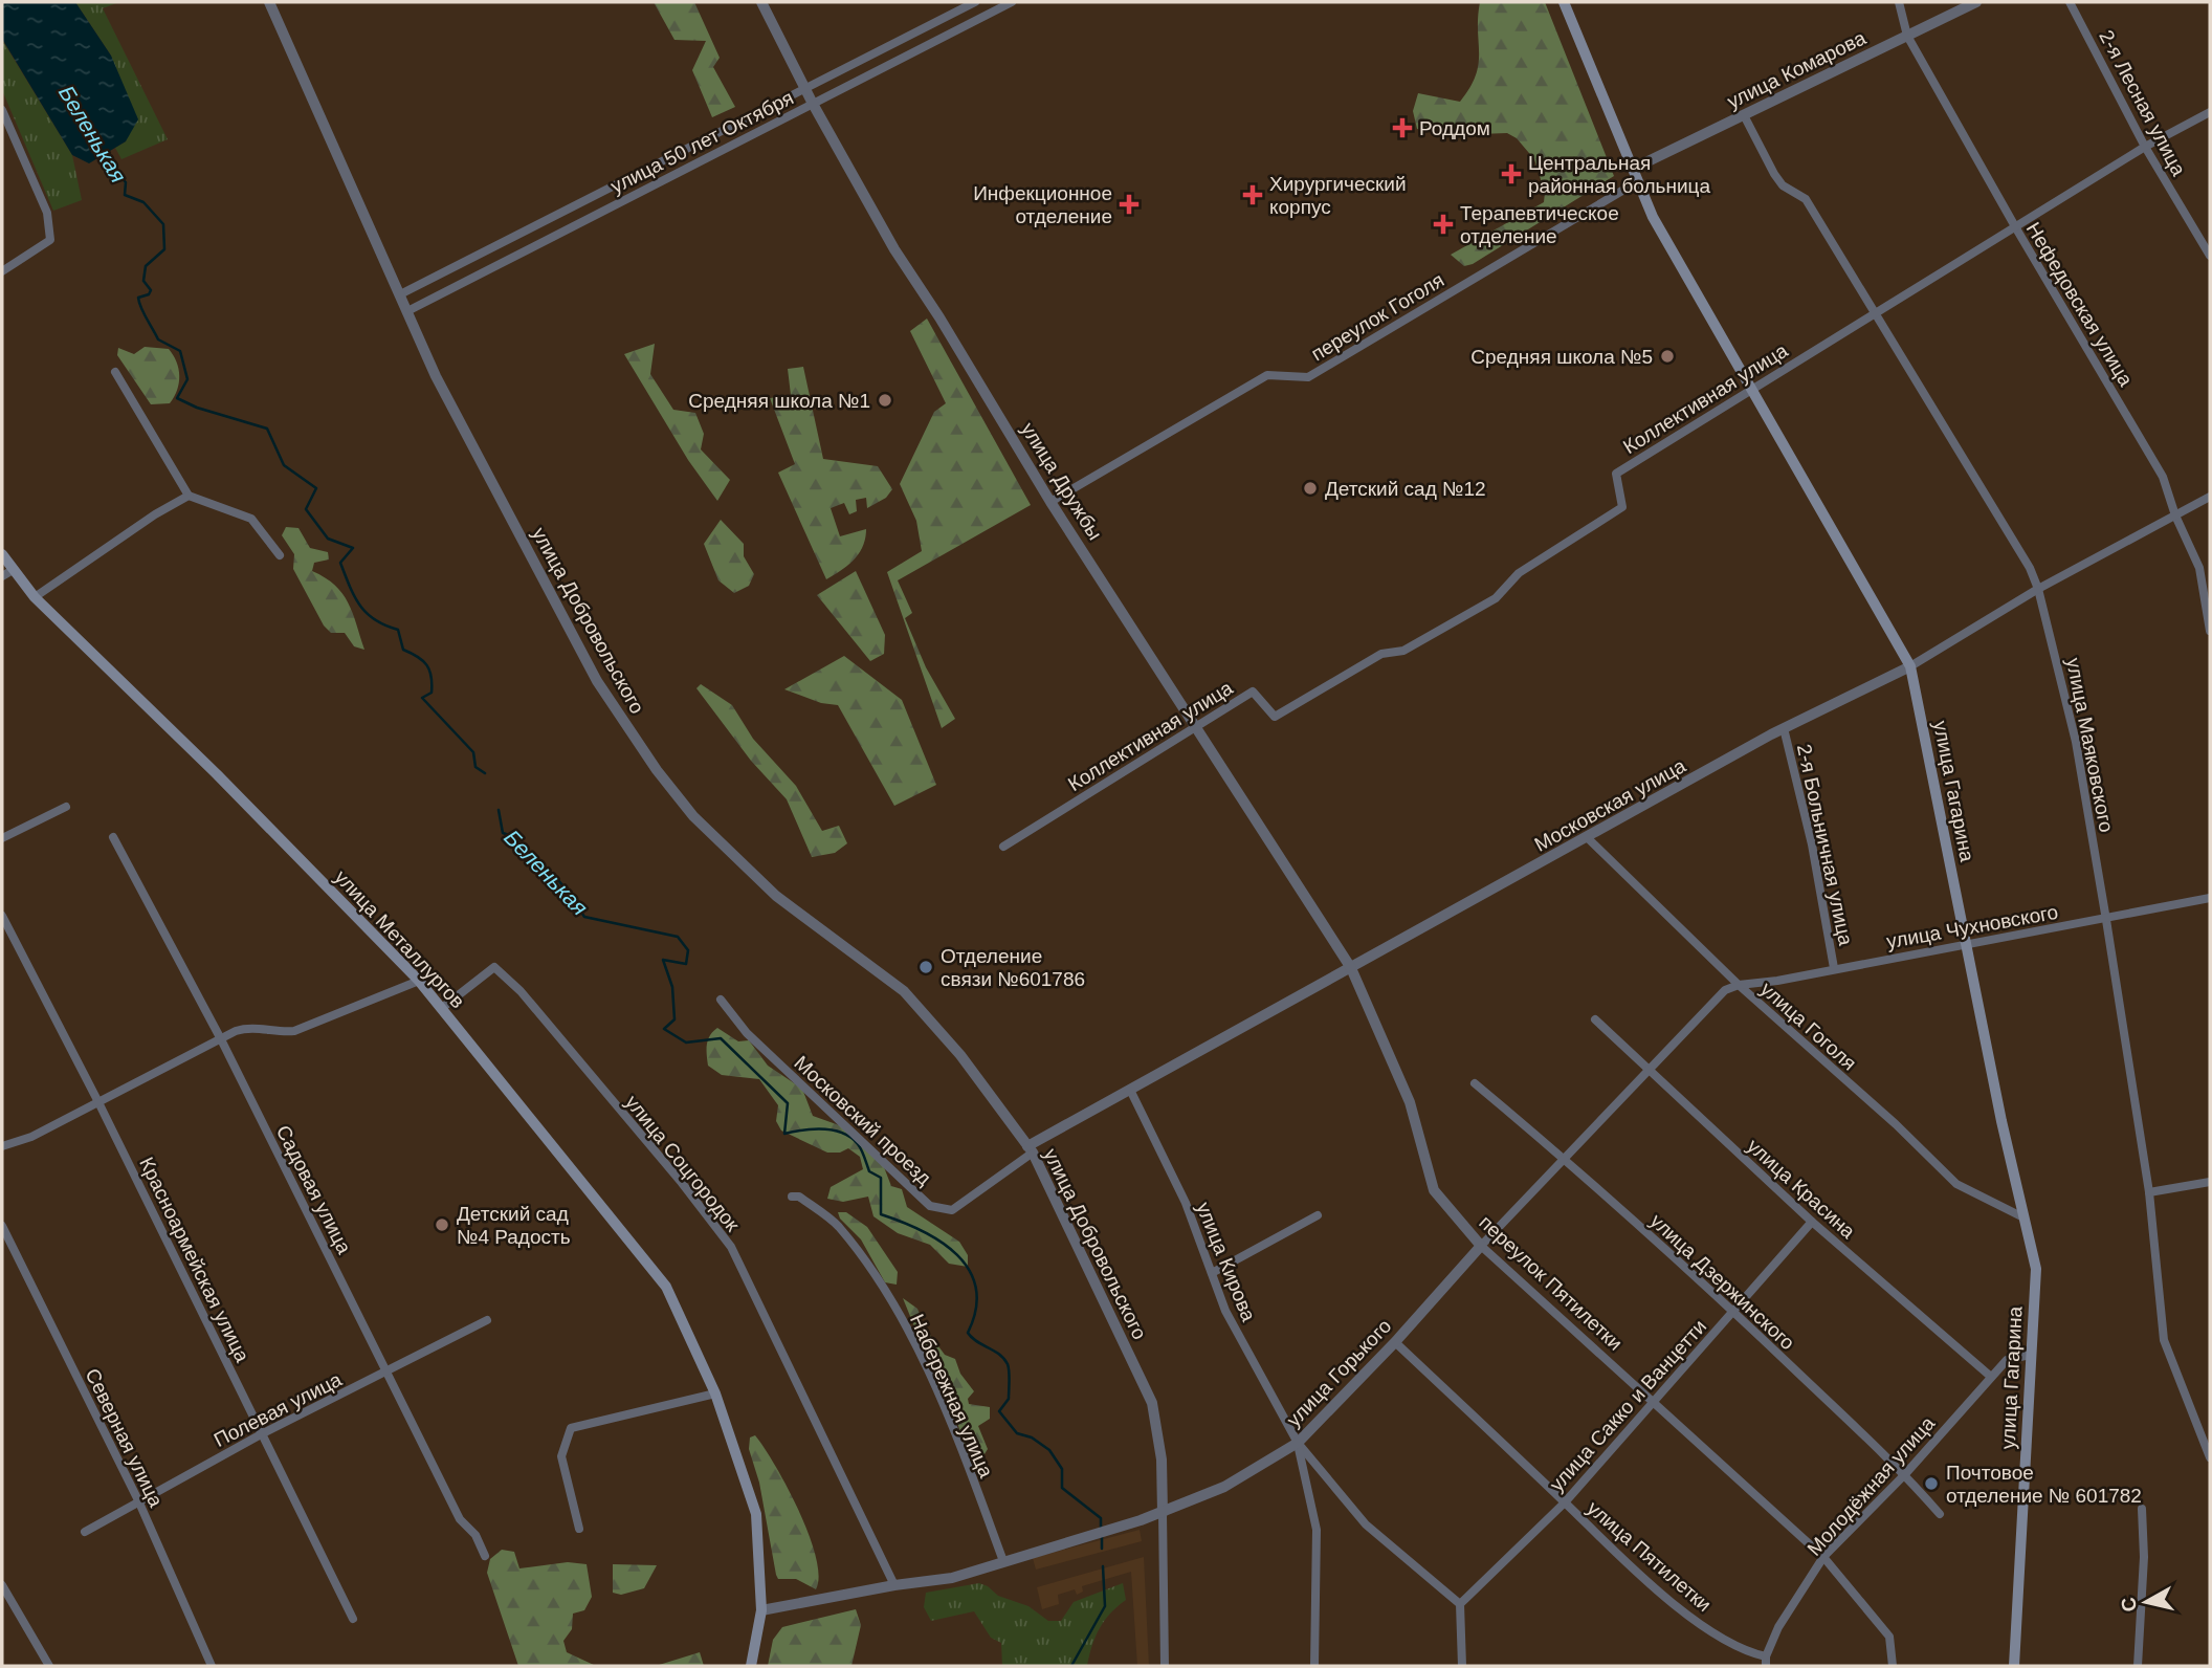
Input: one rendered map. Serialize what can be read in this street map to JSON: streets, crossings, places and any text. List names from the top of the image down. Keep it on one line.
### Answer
{"streets":{"main road":["улица Гагарина","улица Металлургов"],"street":["улица Комарова","2-я Лесная улица","улица 50 лет Октября","Нефедовская улица","переулок Гоголя","Коллективная улица","улица Дружбы","улица Добровольского","улица Маяковского","Московская улица","2-я Больничная улица","улица Чухновского","улица Гоголя","Московский проезд","улица Соцгородок","улица Красина","Садовая улица","Красноармейская улица","улица Кирова","улица Дзержинского","переулок Пятилетки","улица Горького","Набережная улица","улица Сакко и Ванцетти","Полевая улица","Северная улица","Молодёжная улица","улица Пятилетки"]},"crossings":[["улица Комарова","Нефедовская улица"],["улица Комарова","улица Маяковского"],["улица Комарова","улица Гагарина"],["2-я Лесная улица","Коллективная улица"],["улица 50 лет Октября","улица Дружбы"],["улица 50 лет Октября","улица Добровольского"],["Нефедовская улица","Коллективная улица"],["Нефедовская улица","Московская улица"],["переулок Гоголя","улица Дружбы"],["переулок Гоголя","улица Гагарина"],["Коллективная улица","улица Дружбы"],["Коллективная улица","улица Маяковского"],["Коллективная улица","улица Гагарина"],["улица Дружбы","Московская улица"],["улица Дружбы","переулок Пятилетки"],["улица Добровольского","Московская улица"],["улица Добровольского","Московский проезд"],["улица Добровольского","улица Горького"],["улица Маяковского","Московская улица"],["улица Маяковского","улица Чухновского"],["улица Гагарина","Московская улица"],["улица Гагарина","улица Чухновского"],["улица Гагарина","улица Гоголя"],["улица Гагарина","Молодёжная улица"],["Московская улица","2-я Больничная улица"],["Московская улица","улица Гоголя"],["Московская улица","Московский проезд"],["Московская улица","улица Кирова"],["Московская улица","переулок Пятилетки"],["2-я Больничная улица","улица Чухновского"],["улица Чухновского","улица Гоголя"],["улица Чухновского","улица Горького"],["улица Металлургов","улица Соцгородок"],["улица Металлургов","улица Горького"],["улица Гоголя","улица Горького"],["улица Соцгородок","улица Горького"],["улица Красина","улица Горького"],["улица Красина","улица Сакко и Ванцетти"],["улица Красина","Молодёжная улица"],["Садовая улица","Полевая улица"],["Красноармейская улица","Полевая улица"],["улица Кирова","улица Горького"],["улица Дзержинского","улица Горького"],["улица Дзержинского","улица Сакко и Ванцетти"],["улица Дзержинского","Молодёжная улица"],["переулок Пятилетки","улица Горького"],["переулок Пятилетки","улица Сакко и Ванцетти"],["переулок Пятилетки","Молодёжная улица"],["улица Горького","Набережная улица"],["улица Горького","улица Пятилетки"],["улица Сакко и Ванцетти","улица Пятилетки"],["Полевая улица","Северная улица"],["Молодёжная улица","улица Пятилетки"]],"water":["Беленькая"],"places":{"health":["Роддом","Центральная районная больница","Хирургический корпус","Инфекционное отделение","Терапевтическое отделение"],"other":["Средняя школа №5","Средняя школа №1","Детский сад №12","Отделение связи №601786","Детский сад №4 Радость","Почтовое отделение № 601782"]},"north":"left"}
